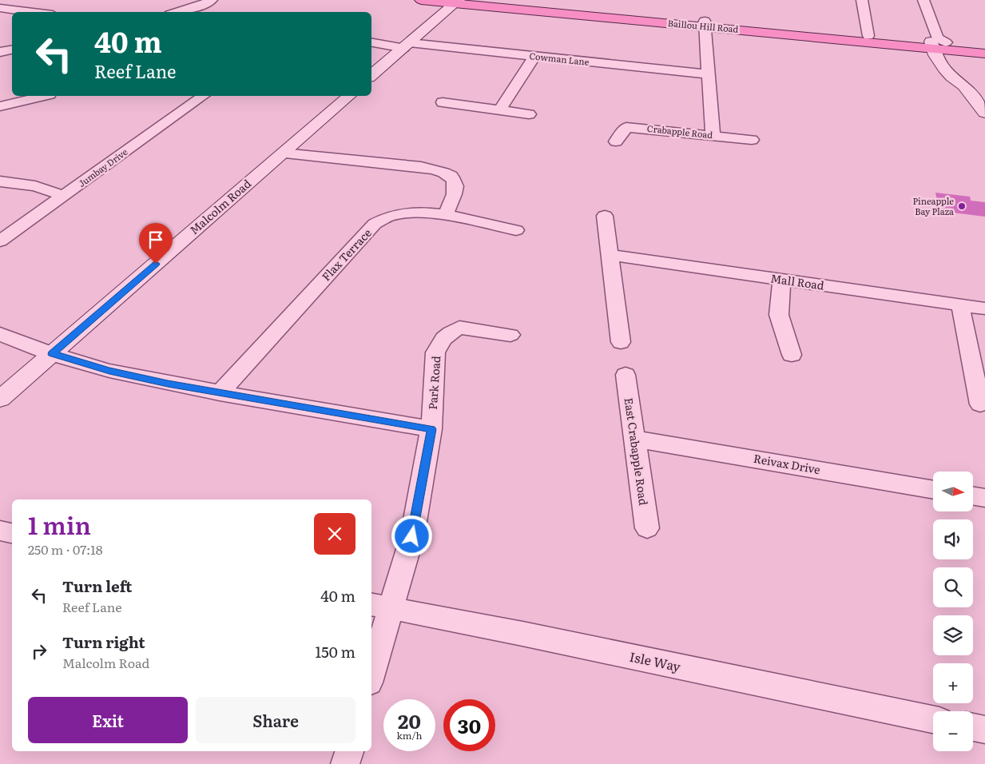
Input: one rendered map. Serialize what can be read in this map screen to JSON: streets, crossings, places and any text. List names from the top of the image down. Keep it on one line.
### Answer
{"streets":{"main road":["Baillou Hill Road"],"street":["Cowman Lane","Crabapple Road","Jumbay Drive","Malcolm Road","Flax Terrace","Mall Road","Park Road","East Crabapple Road","Reivax Drive","Isle Way"]},"crossings":[["Park Road","Isle Way"],["East Crabapple Road","Reivax Drive"]],"places":["Pineapple Bay Plaza"],"north":"right","page":{"turn":["40 m","Reef Lane"],"map_buttons":["+","−"],"heading":["1 min","250 m · 07:18"],"list":[{"name":"Turn left","note":"Reef Lane","value":"40 m"},{"name":"Turn right","note":"Malcolm Road","value":"150 m"}],"buttons":["Exit","Share"],"speed":"20 km/h","limit":"30"}}
